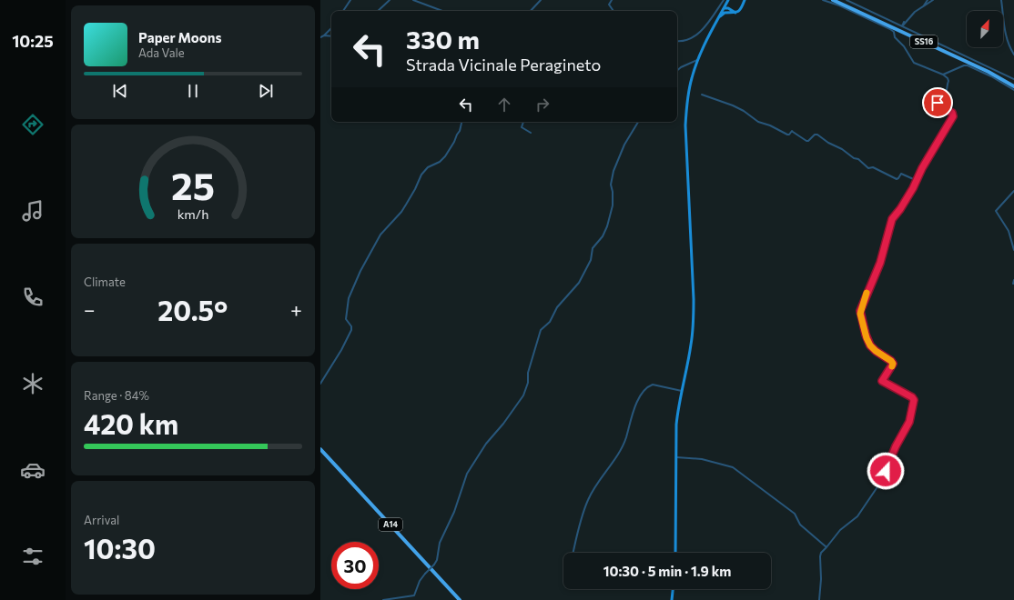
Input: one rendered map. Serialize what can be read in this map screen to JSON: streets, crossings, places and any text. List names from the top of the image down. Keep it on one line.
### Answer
{"streets":{"highway":["SS16","A14"]},"north":"top right","page":{"tabs":"10:25","turn":["330 m","Strada Vicinale Peragineto"],"song":["Paper Moons","Ada Vale"],"tile":["Climate",["Range · 84%","420 km"],["Arrival","10:30"]],"heat":["−","20.5°","+"],"limit":"30","trip":"10:30 · 5 min · 1.9 km","gauge":["25","km/h"]}}
